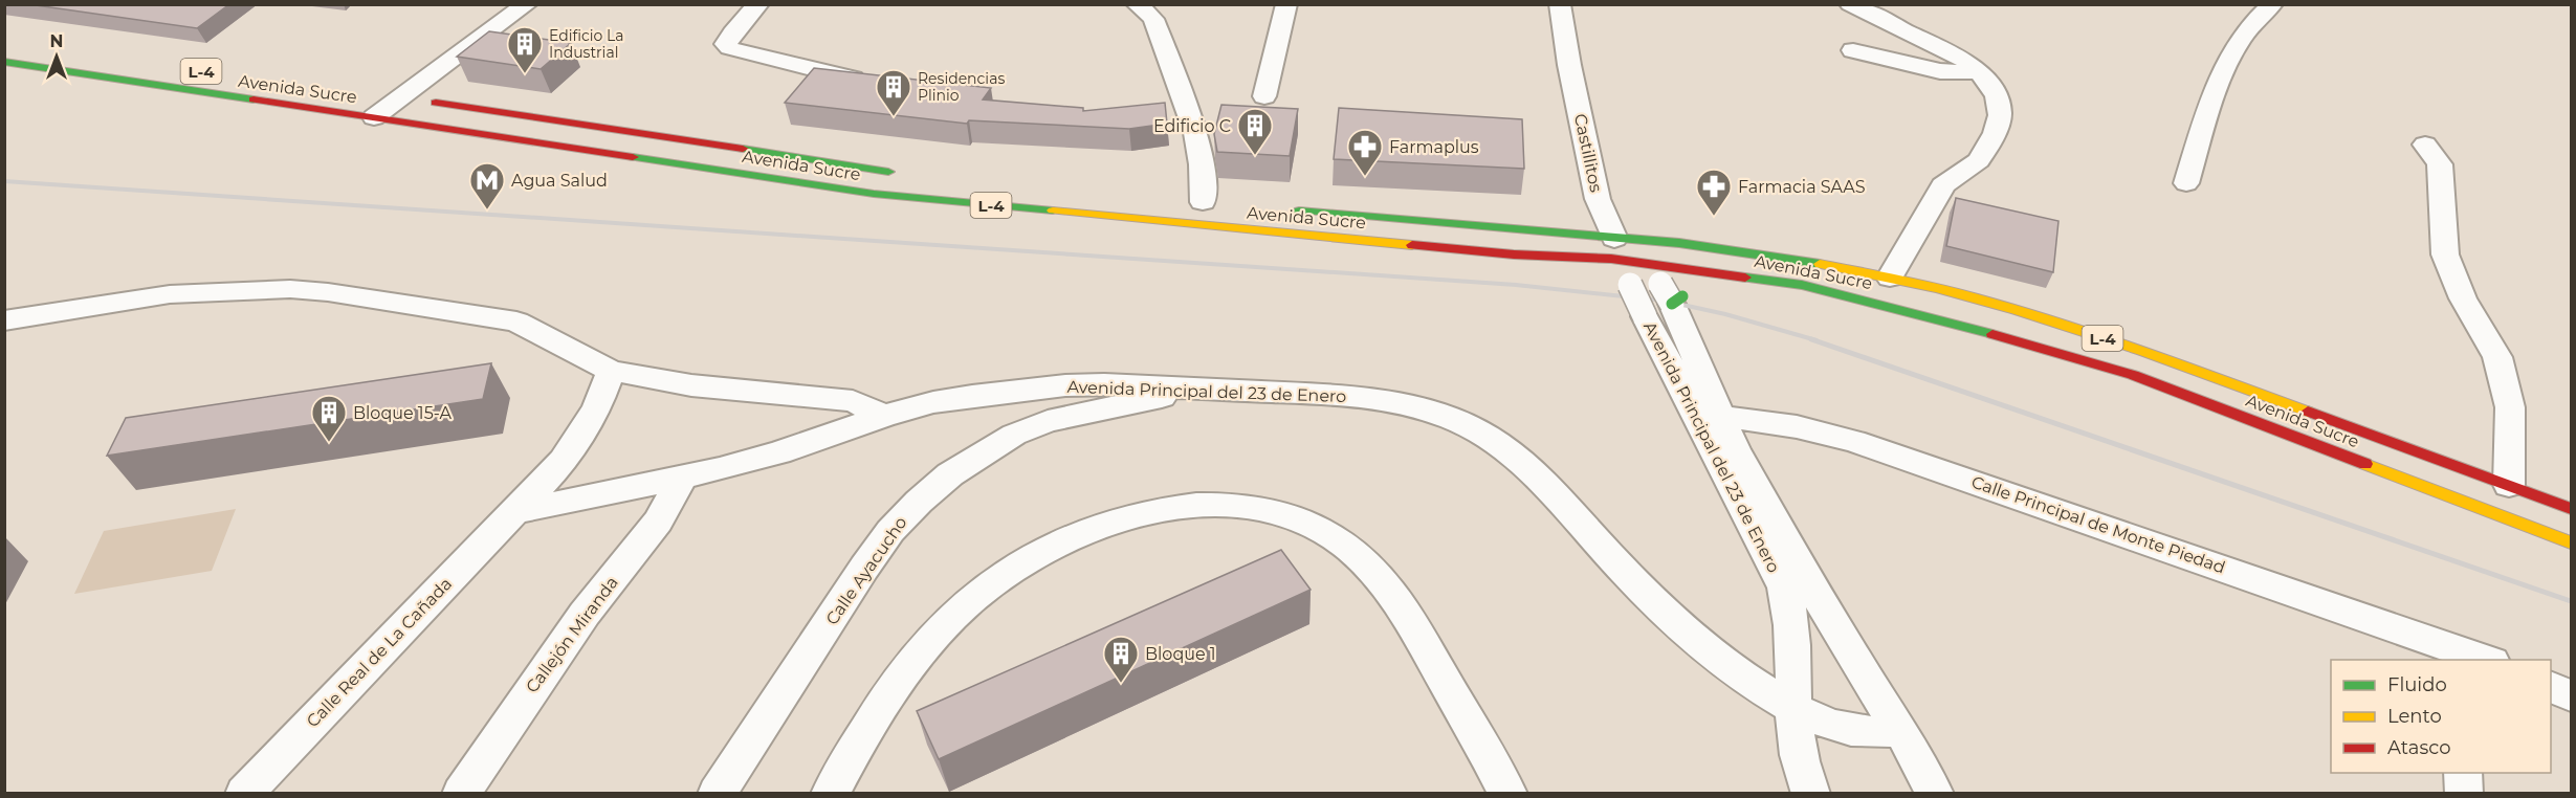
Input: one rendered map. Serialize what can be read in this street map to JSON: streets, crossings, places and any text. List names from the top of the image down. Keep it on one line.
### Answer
{"streets":{"main road":["L-4","Avenida Sucre"],"street":["Castillitos","Avenida Principal del 23 de Enero","Calle Principal de Monte Piedad","Calle Ayacucho","Callejón Miranda","Calle Real de La Cañada"]},"crossings":[["Avenida Sucre","Castillitos"],["Avenida Sucre","Avenida Principal del 23 de Enero"],["Castillitos","Avenida Principal del 23 de Enero"],["Avenida Principal del 23 de Enero","Calle Principal de Monte Piedad"],["Avenida Principal del 23 de Enero","Calle Ayacucho"]],"places":{"building":["Edificio La Industrial","Residencias Plinio","Edificio C","Bloque 15-A","Bloque 1"],"pharmacy":["Farmaplus","Farmacia SAAS"],"metro station":["Agua Salud"]},"legend":["Fluido","Lento","Atasco"],"north":"top"}
